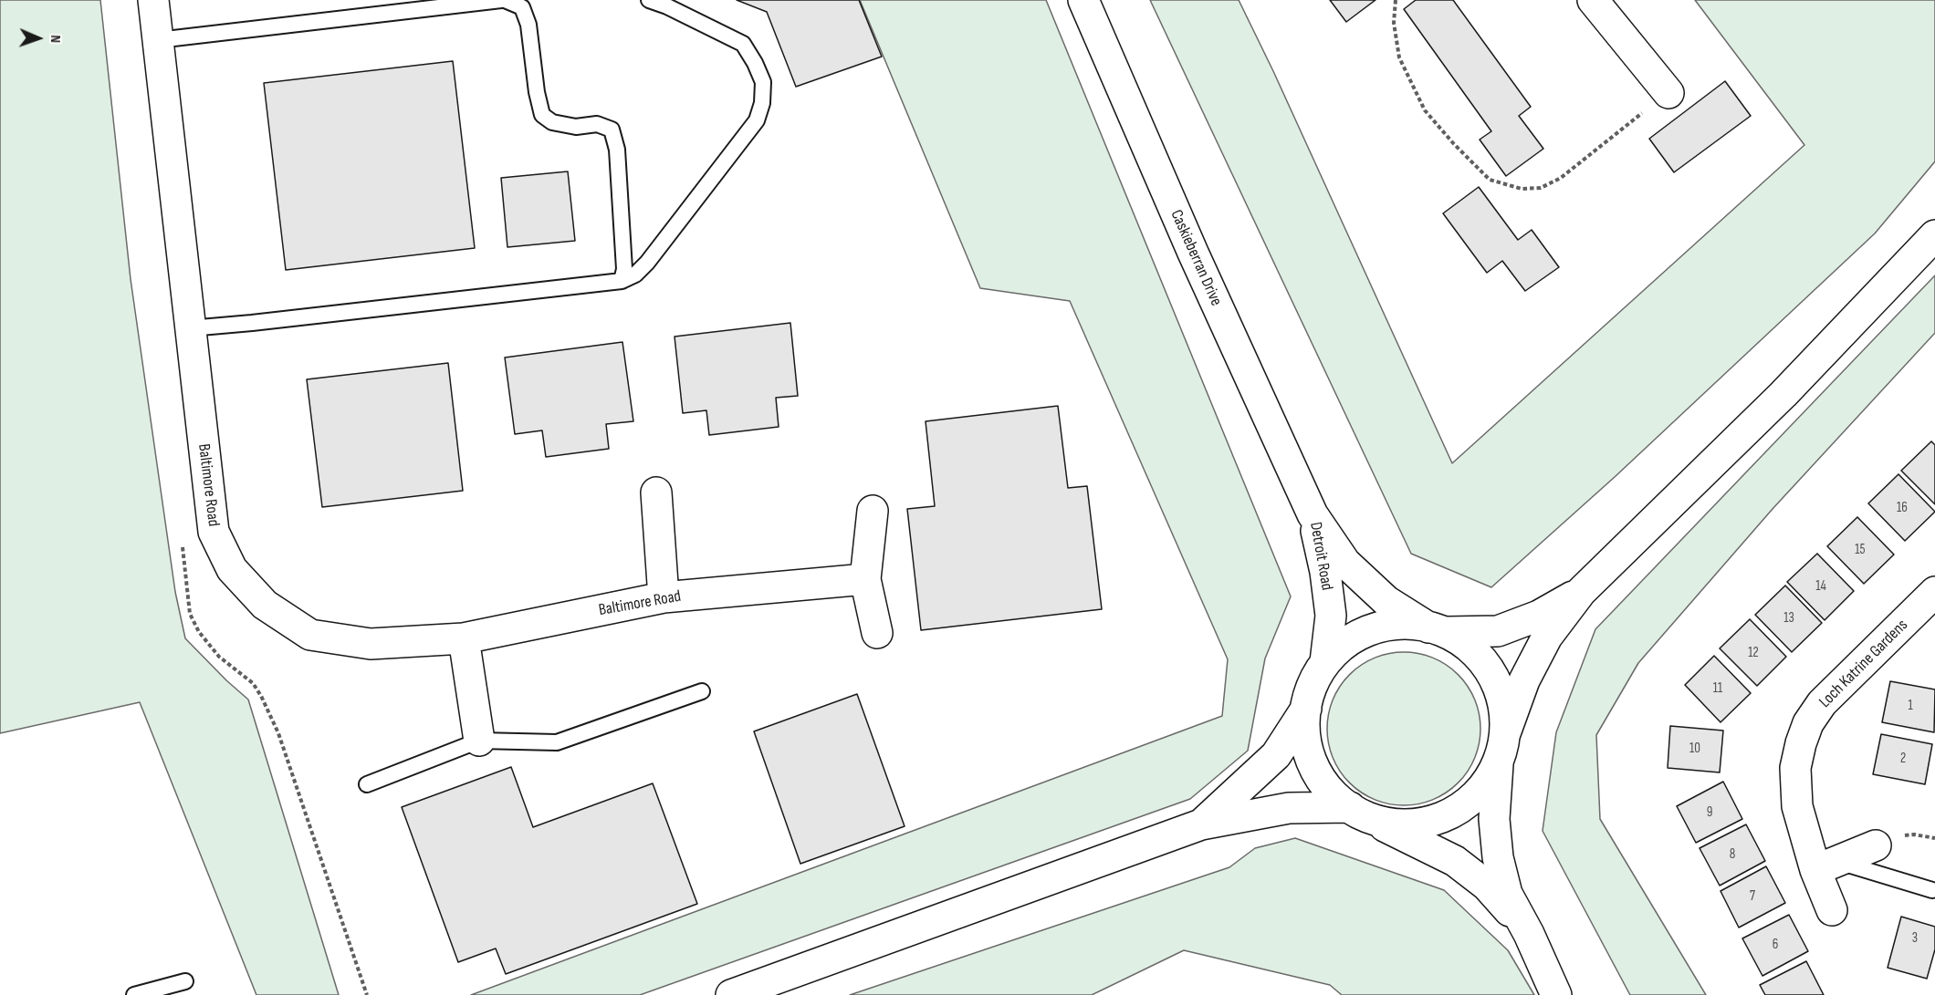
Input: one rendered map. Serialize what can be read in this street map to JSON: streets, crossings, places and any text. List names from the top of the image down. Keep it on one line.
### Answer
{"streets":{"street":["Caskieberran Drive","Baltimore Road","Detroit Road","Loch Katrine Gardens"]},"crossings":[["Caskieberran Drive","Detroit Road"]],"house_numbers":["16","15","14","13","12","11","1","10","2","9","8","7","3","6"],"north":"right"}
